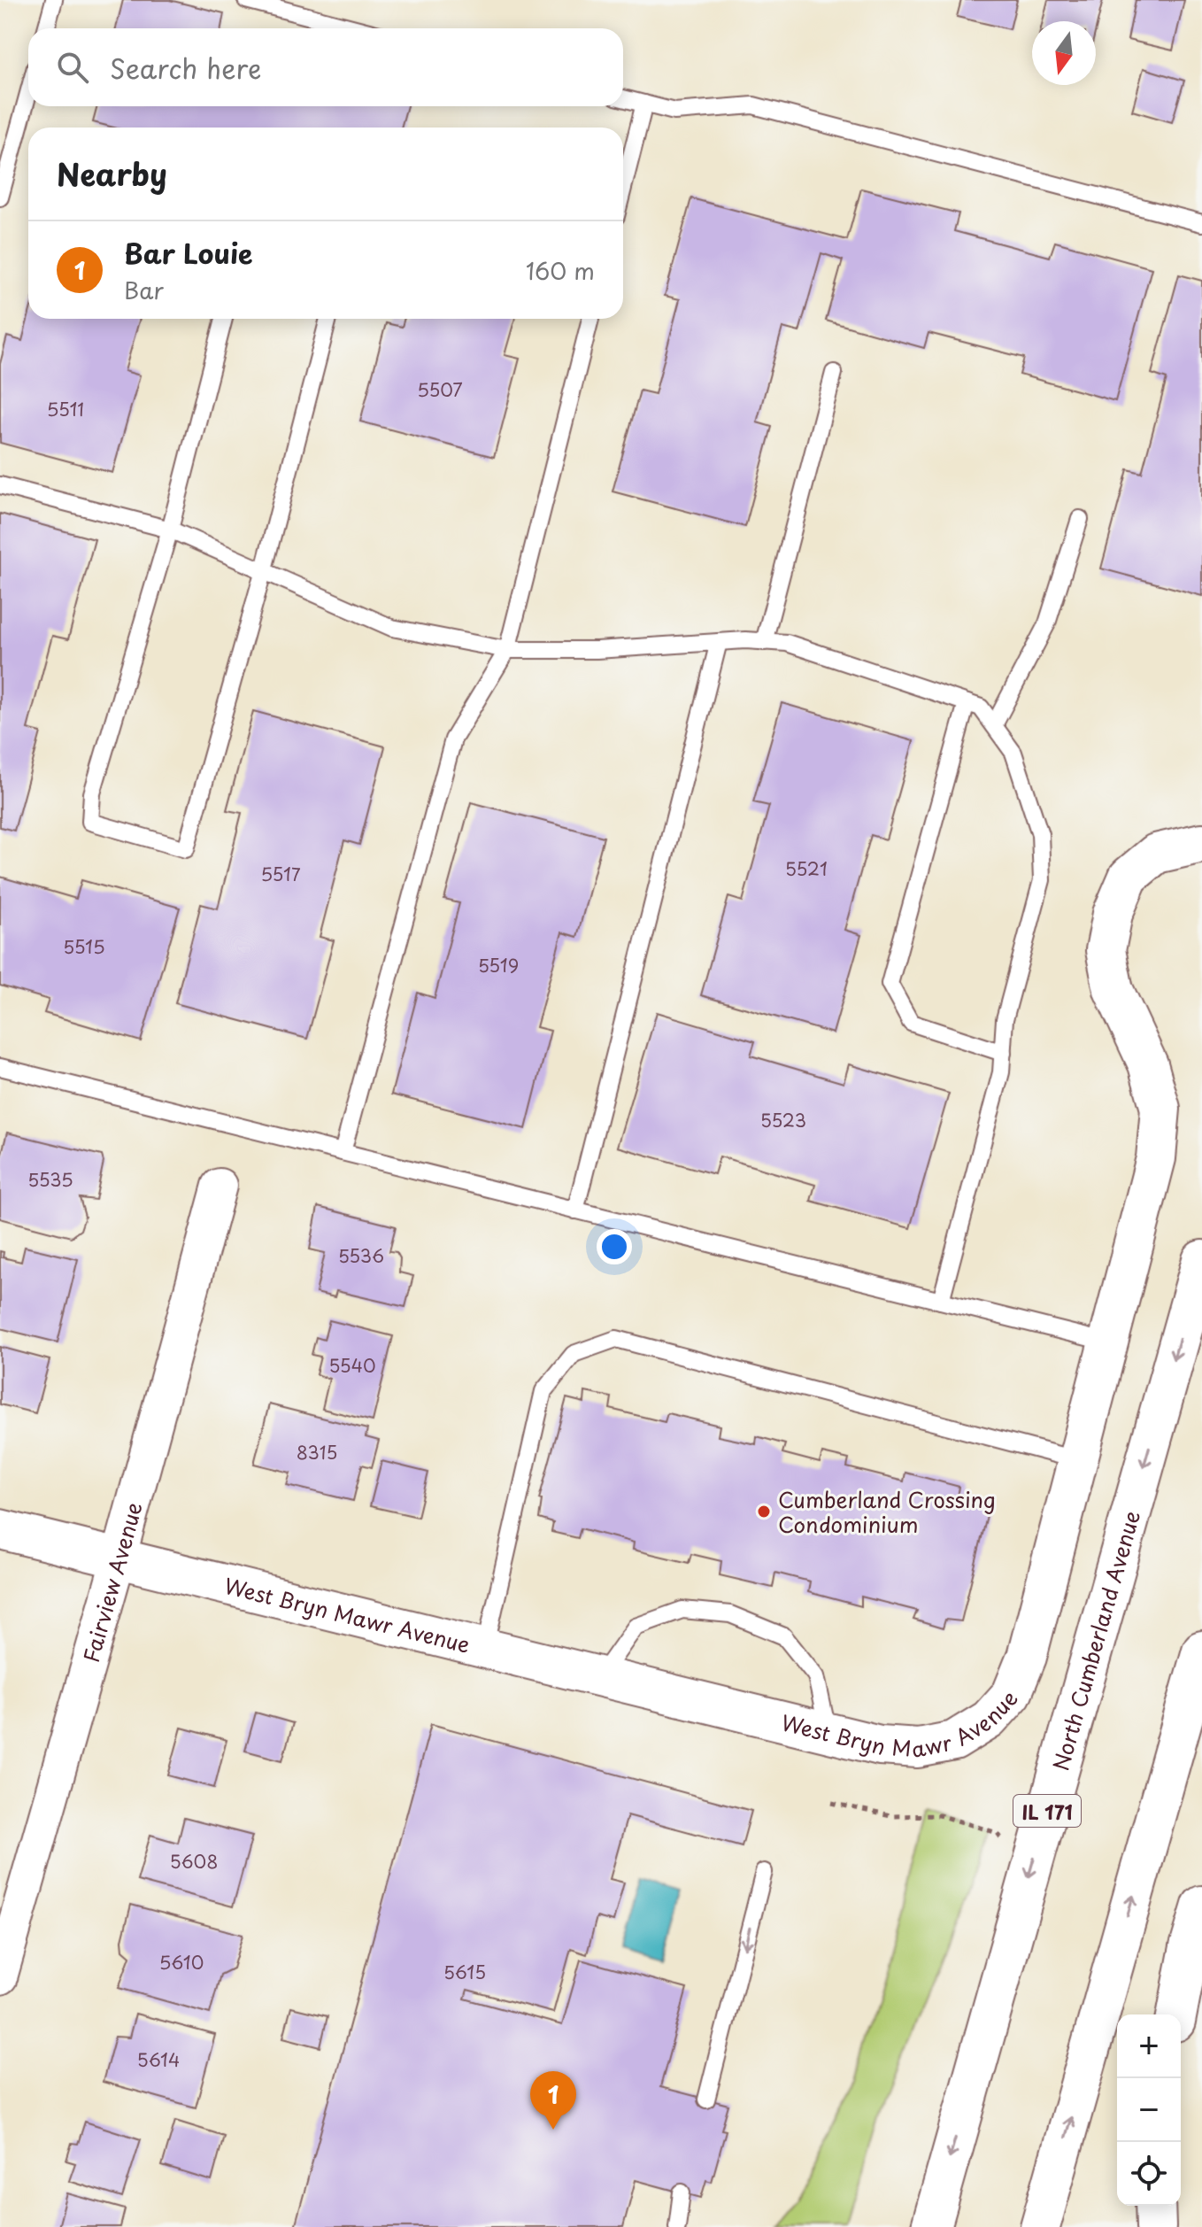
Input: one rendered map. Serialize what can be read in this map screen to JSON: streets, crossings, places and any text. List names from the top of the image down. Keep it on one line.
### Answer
{"streets":{"main road":["West Bryn Mawr Avenue","North Cumberland Avenue","IL 171"],"street":["Fairview Avenue"]},"crossings":[["Fairview Avenue","West Bryn Mawr Avenue"]],"places":["Cumberland Crossing Condominium"],"house_numbers":["5507","5511","5521","5517","5515","5519","5523","5535","5536","5540","8315","5608","5610","5615","5614"],"north":"bottom","page":{"search":"Search here","heading":"Nearby","list":[{"mark":"1","name":"Bar Louie","note":"Bar","value":"160 m"}],"map_buttons":["+","−"],"pins":"1"}}
